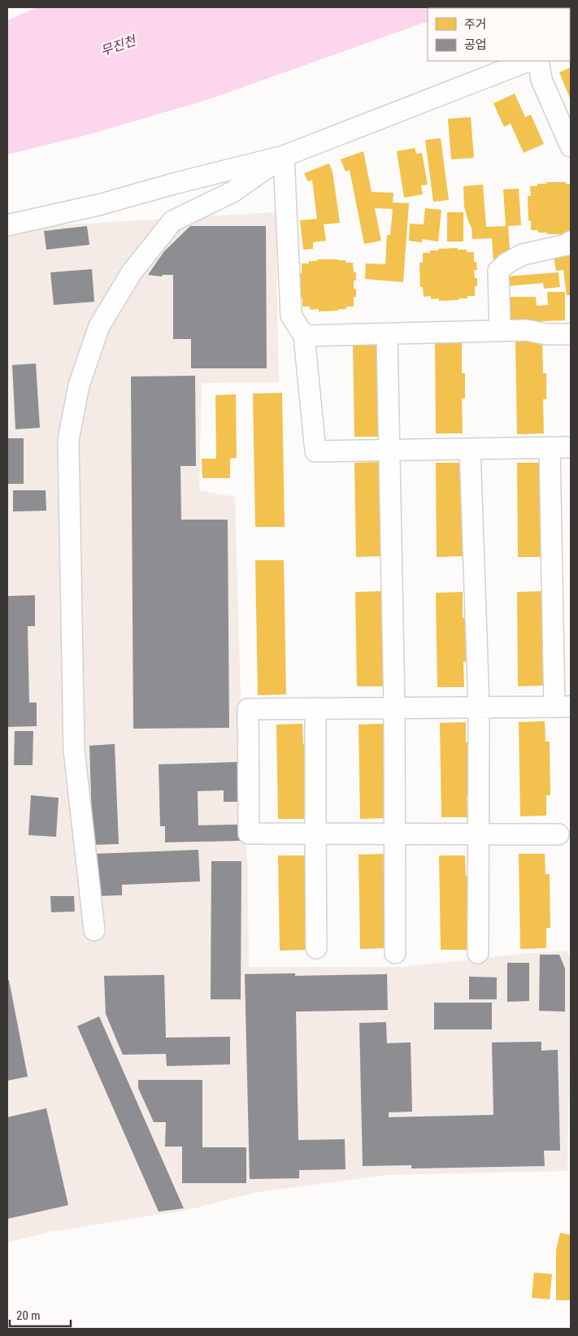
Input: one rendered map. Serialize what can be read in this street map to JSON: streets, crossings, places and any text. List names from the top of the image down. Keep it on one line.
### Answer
{"water":["무진천"],"legend":["주거","공업"],"scale_bar":"20 m"}
